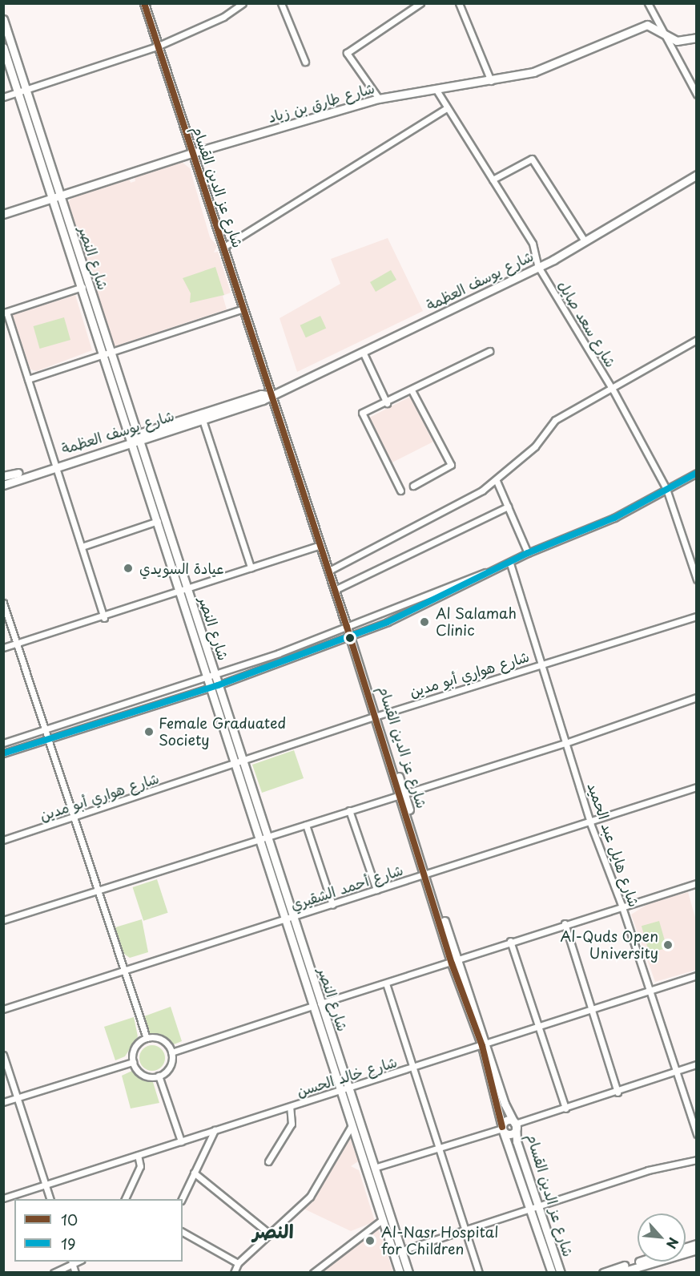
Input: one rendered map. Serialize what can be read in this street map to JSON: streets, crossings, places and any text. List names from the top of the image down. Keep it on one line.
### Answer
{"streets":{"main road":["شارع طارق بن زياد","شارع عز الدين القسام","شارع النصر","شارع يوسف العظمة"],"street":["شارع سعد صايل","شارع هواري أبو مدين","شارع هايل عبد الحميد","شارع أحمد الشقيري","شارع خالد الحسن"]},"crossings":[["شارع طارق بن زياد","شارع عز الدين القسام"],["شارع طارق بن زياد","شارع النصر"],["شارع طارق بن زياد","شارع سعد صايل"],["شارع عز الدين القسام","شارع يوسف العظمة"],["شارع عز الدين القسام","شارع هواري أبو مدين"],["شارع عز الدين القسام","شارع أحمد الشقيري"],["شارع عز الدين القسام","شارع خالد الحسن"],["شارع النصر","شارع يوسف العظمة"],["شارع النصر","شارع هواري أبو مدين"],["شارع النصر","شارع أحمد الشقيري"],["شارع النصر","شارع خالد الحسن"],["شارع يوسف العظمة","شارع سعد صايل"],["شارع هواري أبو مدين","شارع هايل عبد الحميد"],["شارع هايل عبد الحميد","شارع أحمد الشقيري"],["شارع هايل عبد الحميد","شارع خالد الحسن"]],"districts":["النصر"],"places":["عيادة السويدي","Al Salamah Clinic","Female Graduated Society","Al-Quds Open University","Al-Nasr Hospital for Children"],"lines":["transit line 10","transit line 19"],"legend":["10","19"],"north":"bottom right"}
